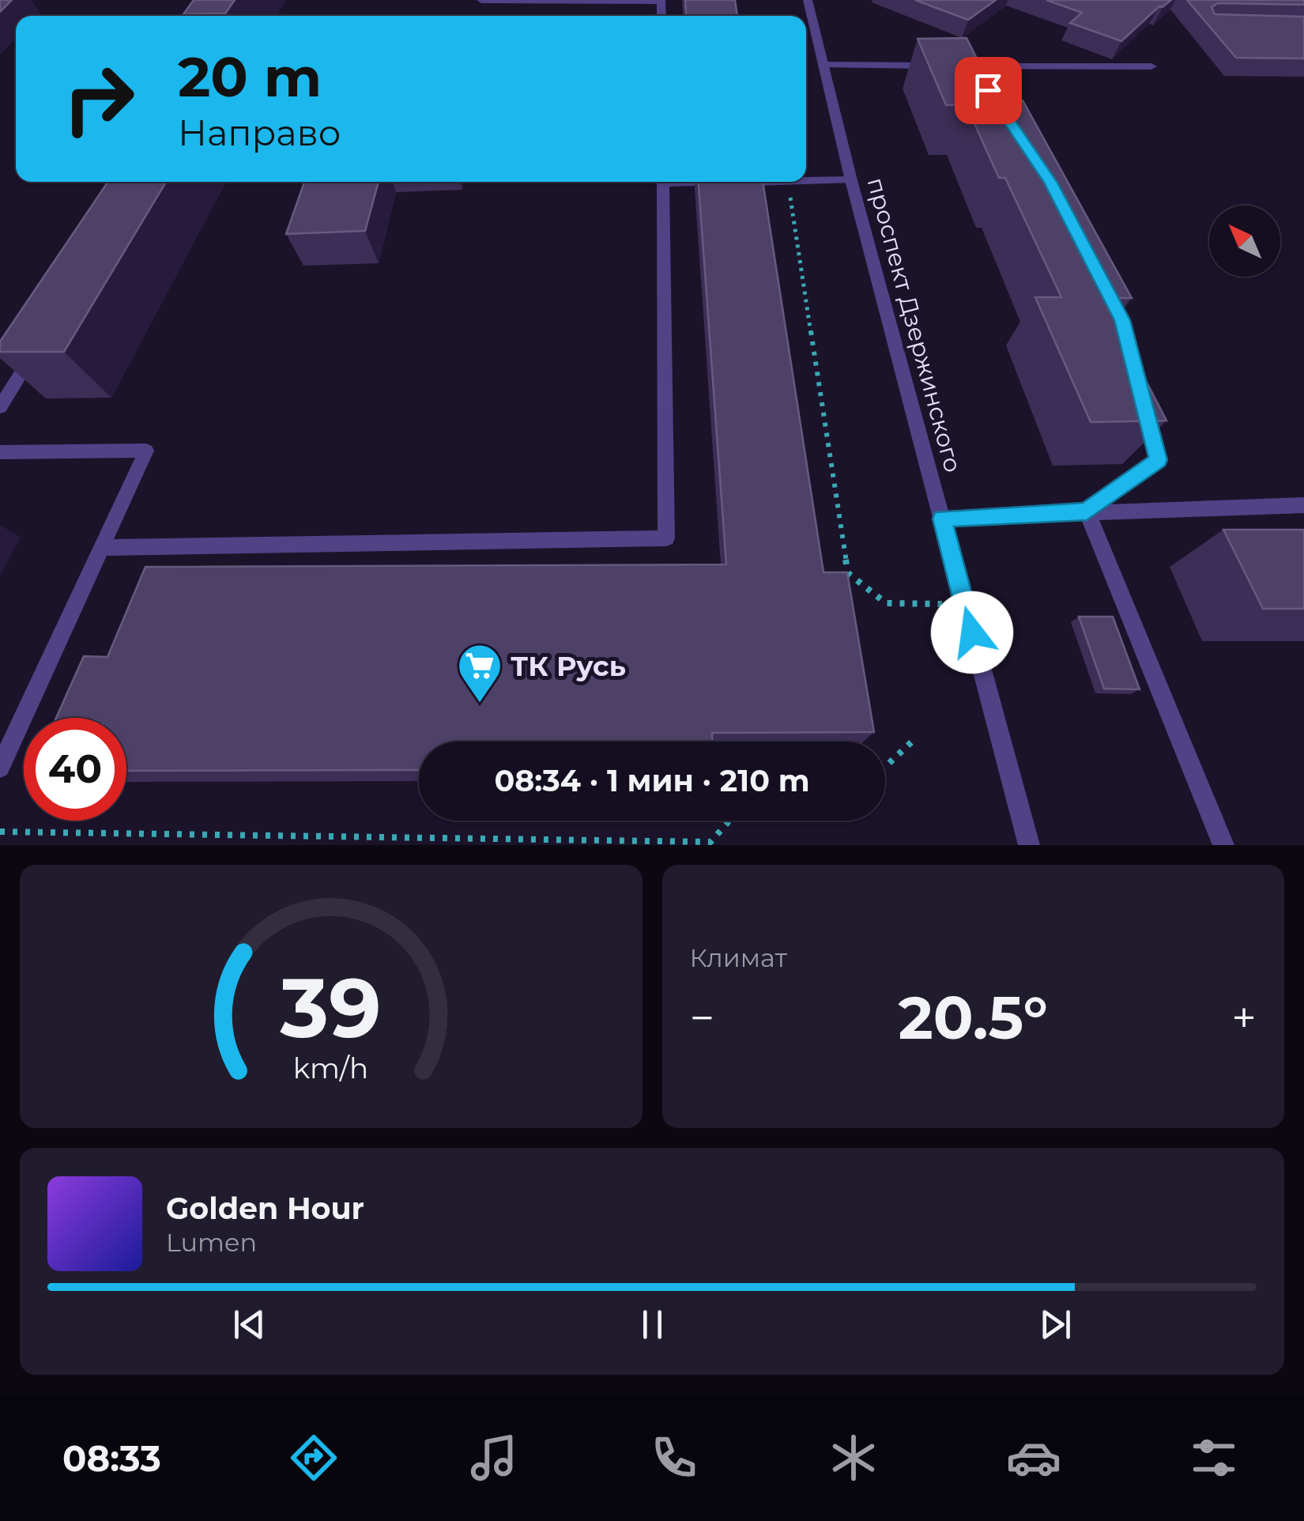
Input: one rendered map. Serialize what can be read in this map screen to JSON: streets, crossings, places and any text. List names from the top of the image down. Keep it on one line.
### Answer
{"streets":{"street":["проспект Дзержинского"]},"places":{"supermarket":["ТК Русь"]},"north":"top left","page":{"turn":["20 m","Направо"],"limit":"40","trip":"08:34 · 1 мин · 210 m","tile":"Климат","heat":["−","20.5°","+"],"song":["Golden Hour","Lumen"],"tabs":"08:33","gauge":["39","km/h"]}}
